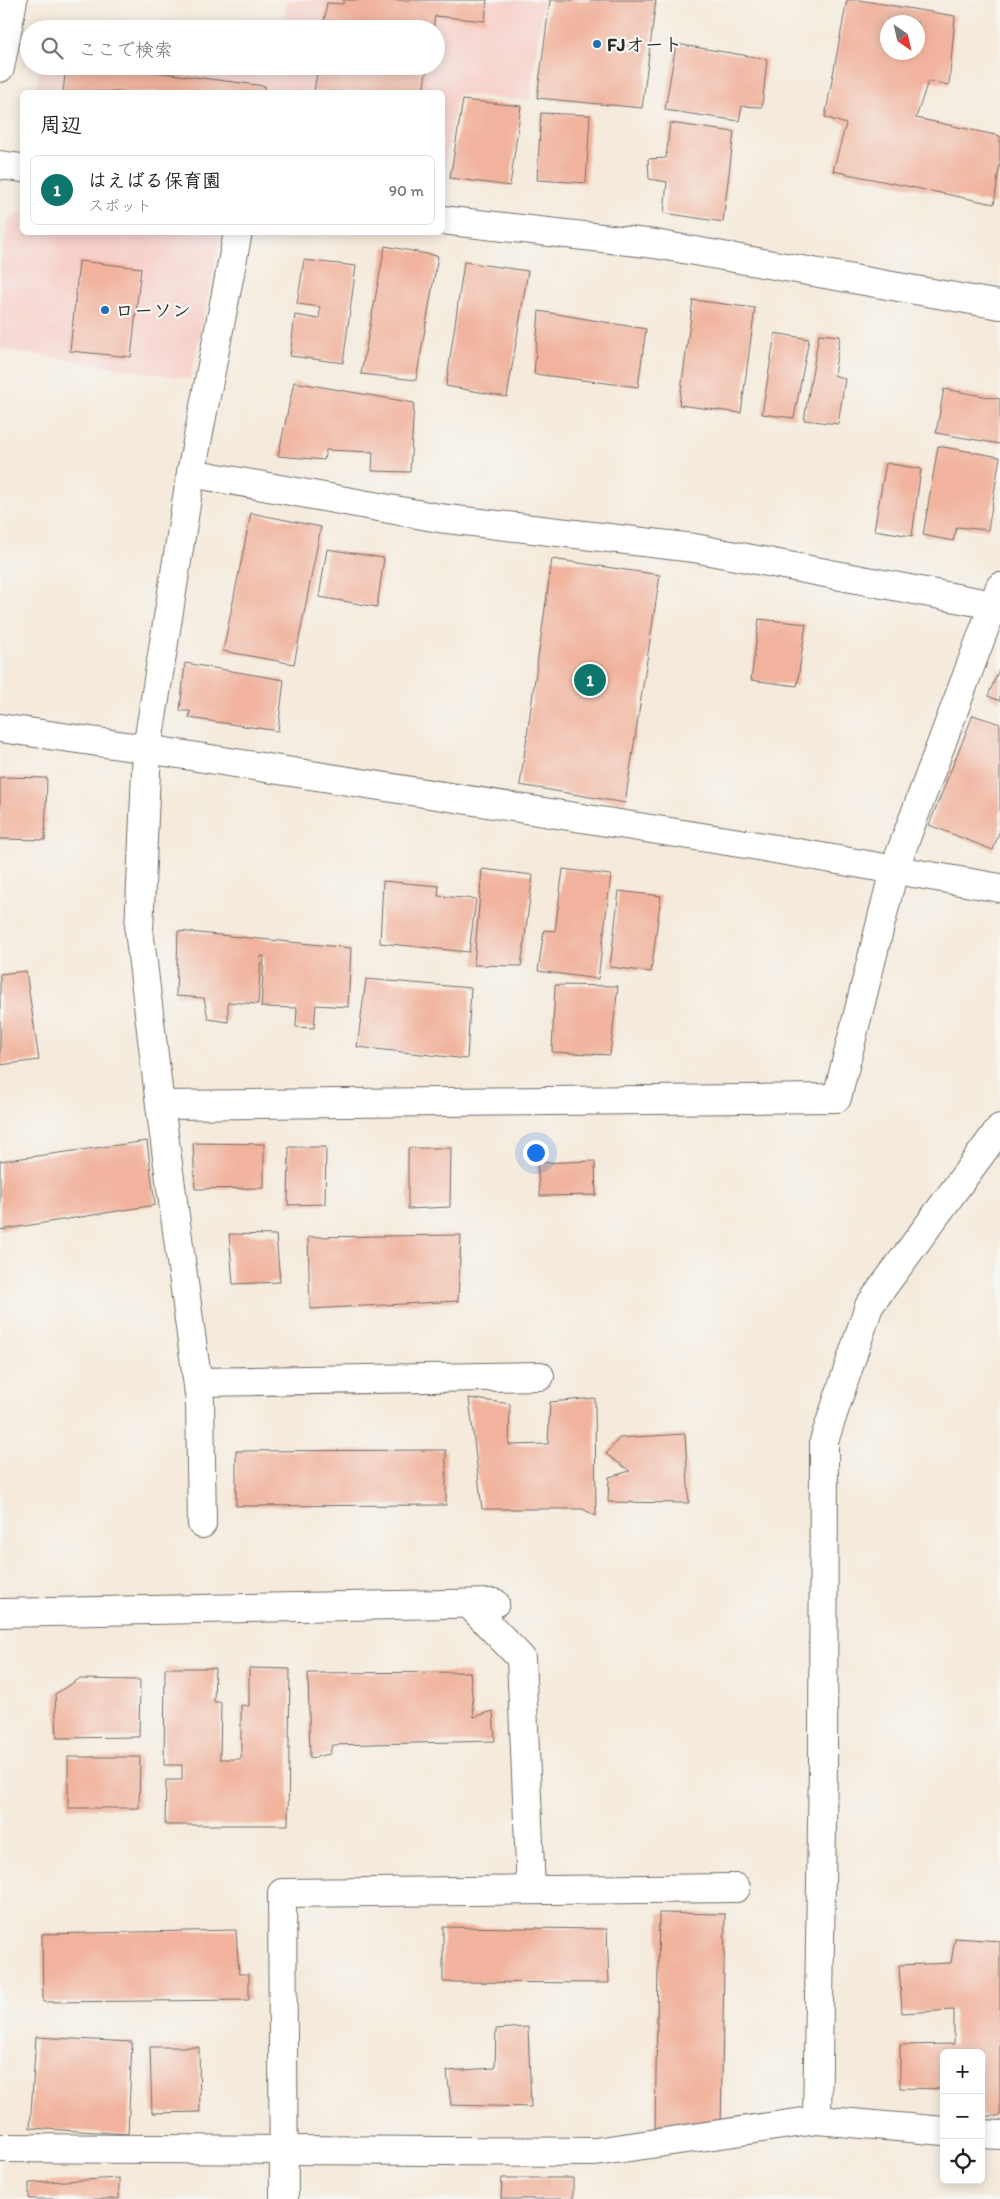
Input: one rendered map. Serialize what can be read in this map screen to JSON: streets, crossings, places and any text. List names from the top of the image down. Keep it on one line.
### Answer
{"places":["FJオート","ローソン"],"north":"bottom right","page":{"search":"ここで検索","heading":"周辺","list":[{"mark":"1","name":"はえばる保育園","note":"スポット","value":"90 m"}],"pins":"1","map_buttons":["+","−"]}}
